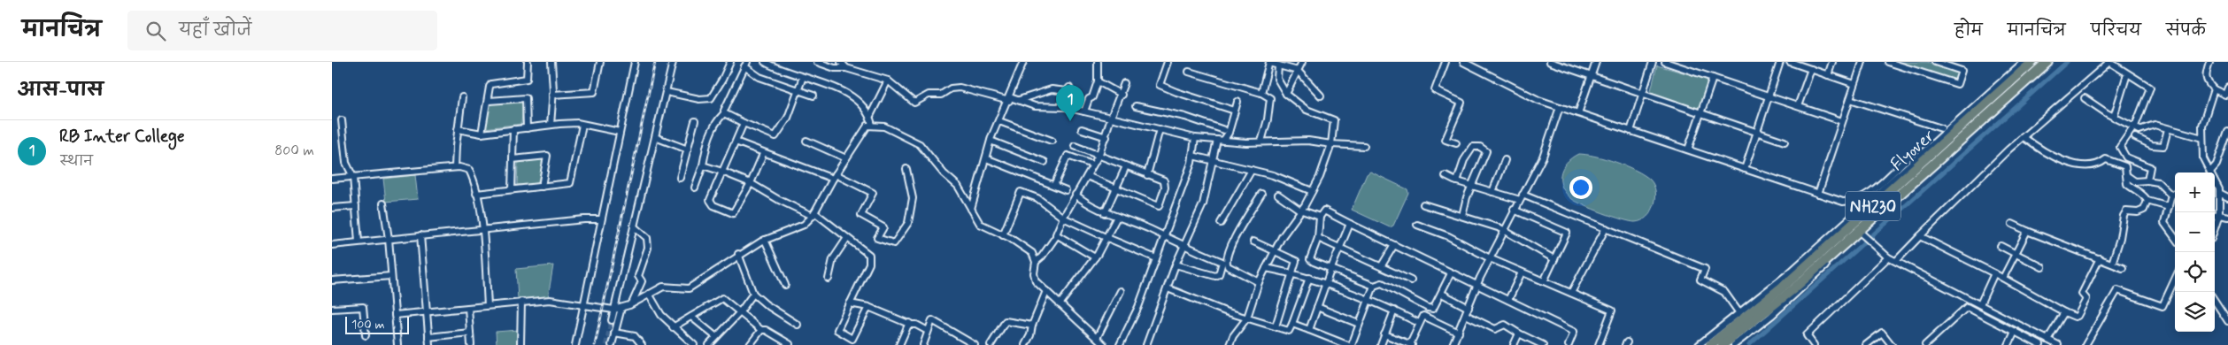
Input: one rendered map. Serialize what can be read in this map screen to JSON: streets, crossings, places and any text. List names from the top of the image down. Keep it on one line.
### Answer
{"streets":{"highway":["Flyover","NH230"]},"scale_bar":"100 m","page":{"header":"मानचित्र","search":"यहाँ खोजें","nav":["होम","मानचित्र","परिचय","संपर्क"],"heading":"आस-पास","pins":"1","list":[{"mark":"1","name":"RB Inter College","note":"स्थान","value":"800 m"}],"map_buttons":["+","−"],"scale":"100 m"}}
